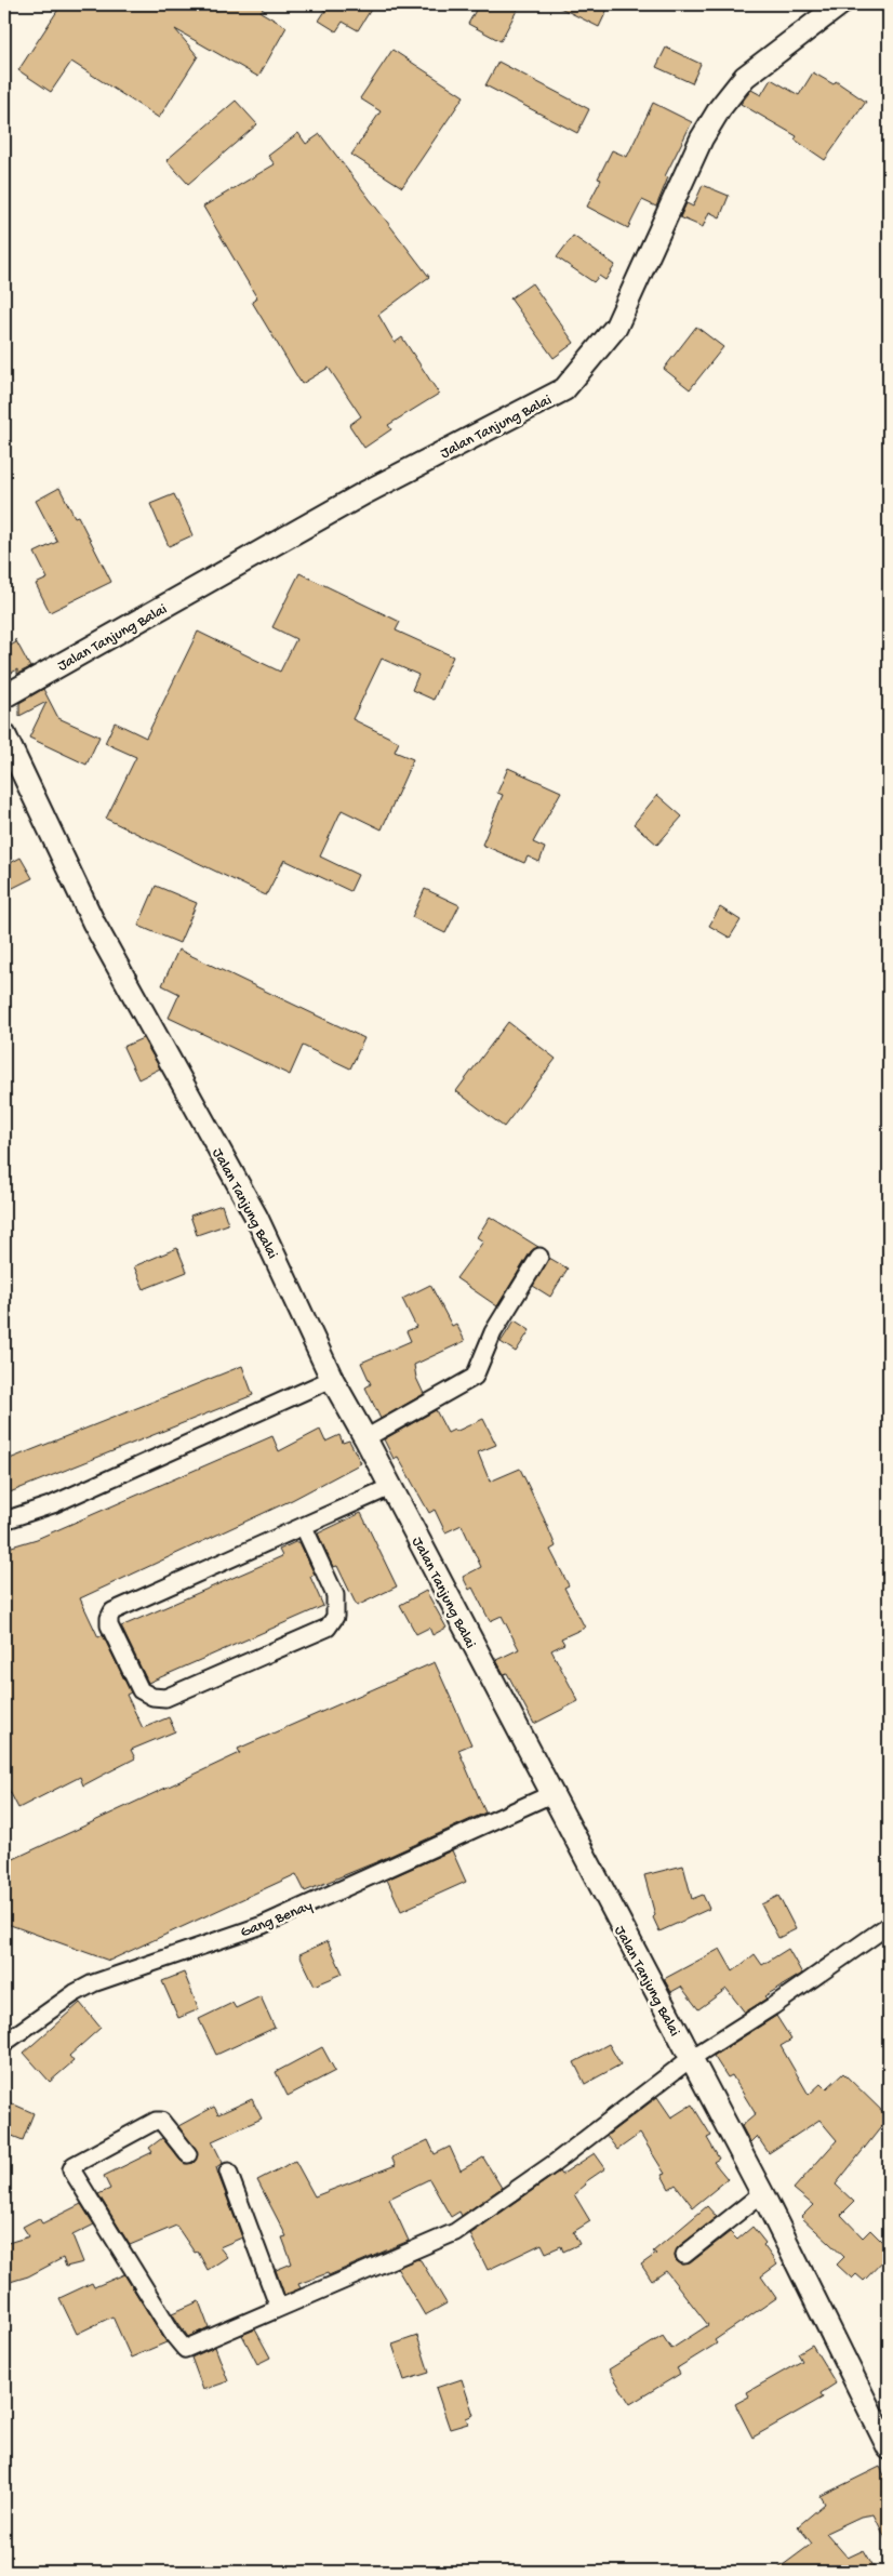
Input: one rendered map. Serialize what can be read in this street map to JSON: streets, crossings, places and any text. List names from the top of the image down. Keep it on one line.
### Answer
{"streets":{"street":["Jalan Tanjung Balai","Gang Benay"]},"crossings":[["Jalan Tanjung Balai","Gang Benay"]]}
